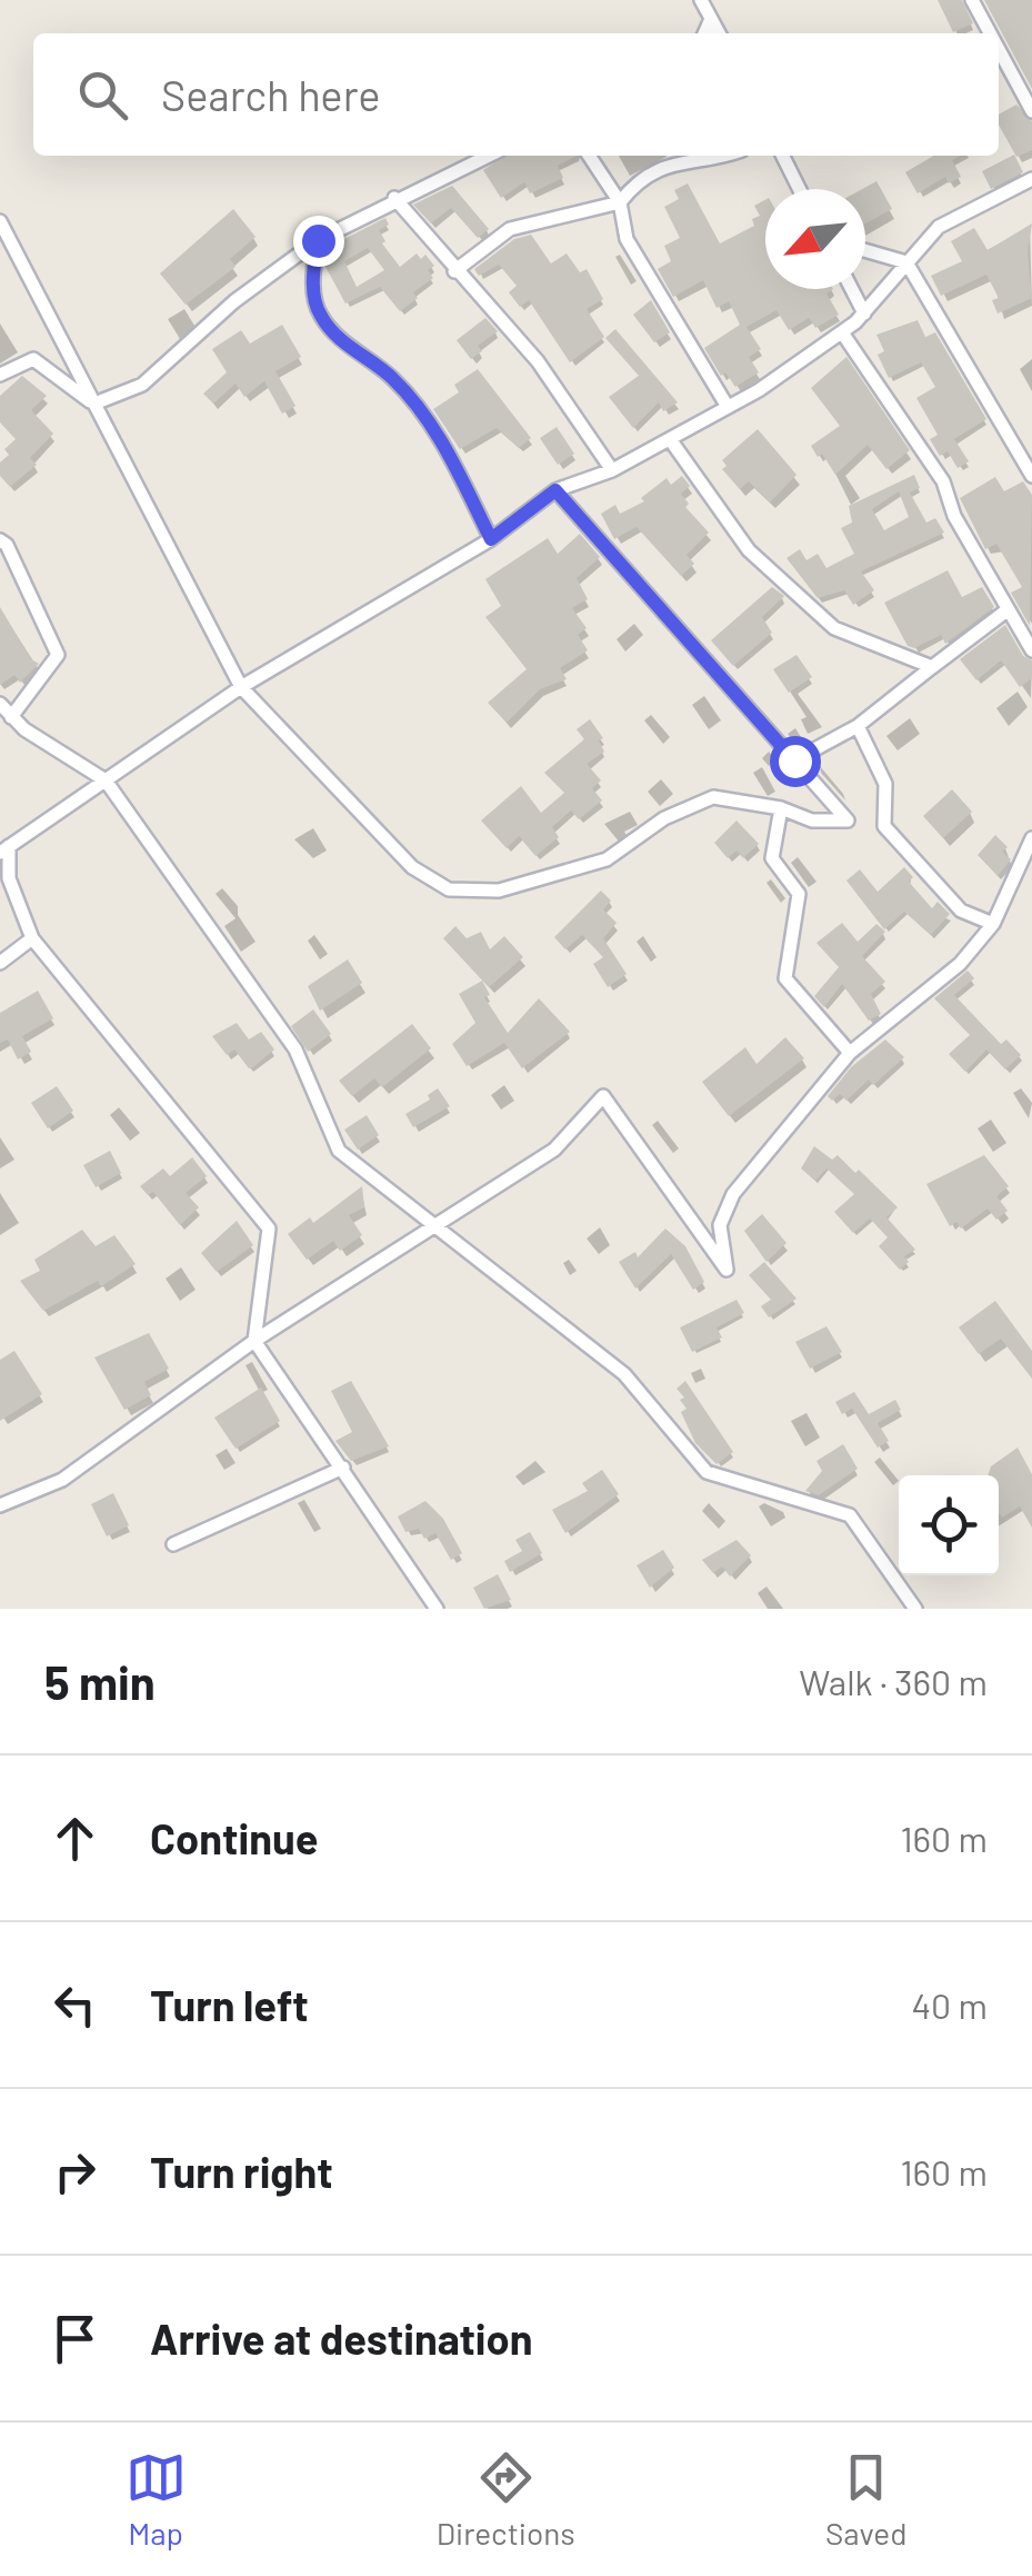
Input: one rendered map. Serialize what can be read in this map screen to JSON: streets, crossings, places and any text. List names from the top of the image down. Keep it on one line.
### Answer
{"north":"bottom left","page":{"search":"Search here","heading":["5 min","Walk · 360 m"],"list":[["Continue","160 m"],["Turn left","40 m"],["Turn right","160 m"],"Arrive at destination"],"nav":["Map","Directions","Saved"]}}
